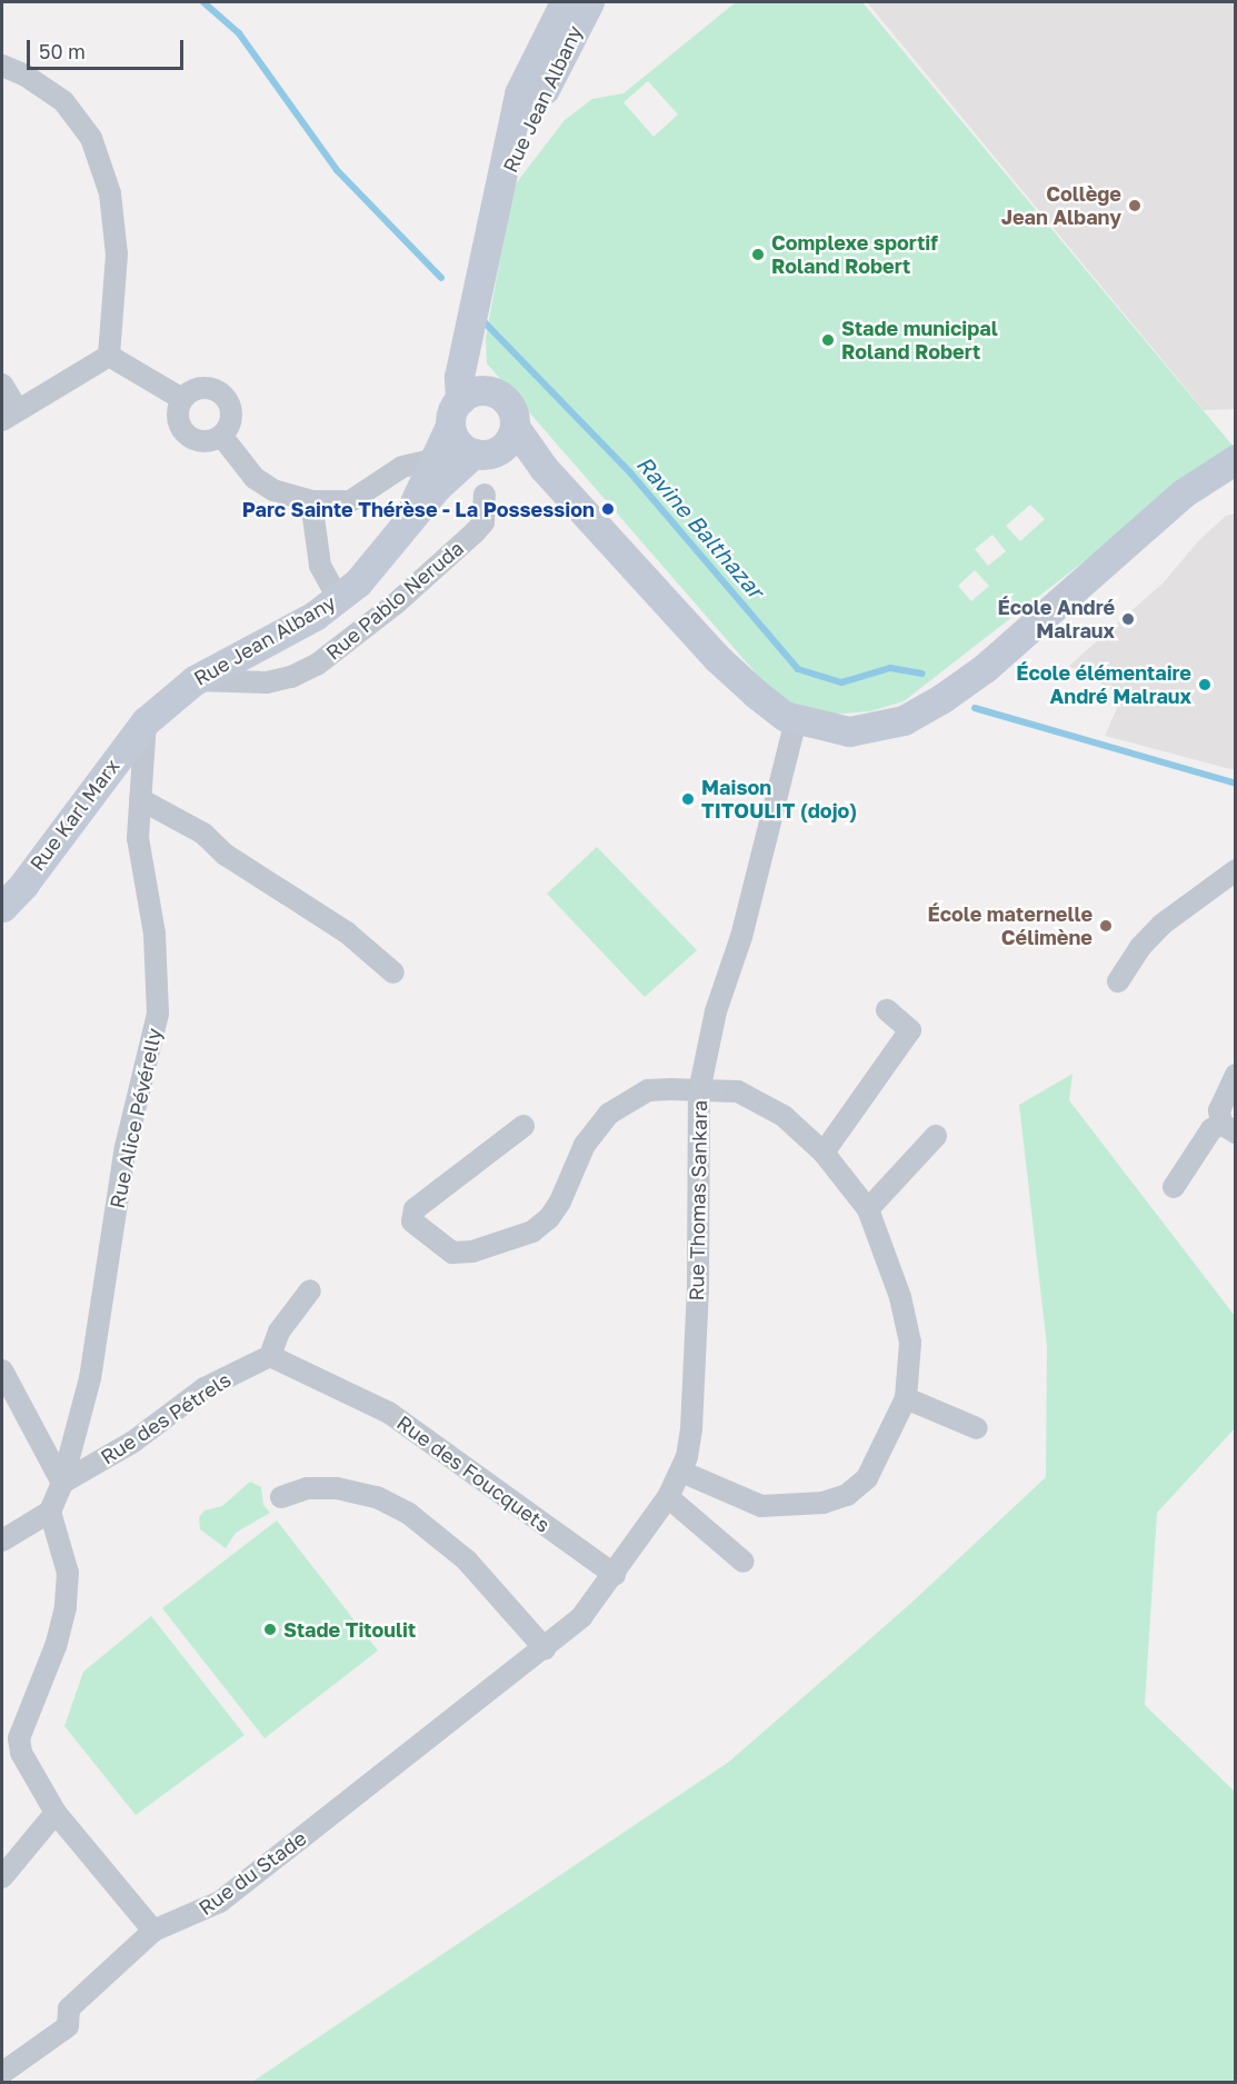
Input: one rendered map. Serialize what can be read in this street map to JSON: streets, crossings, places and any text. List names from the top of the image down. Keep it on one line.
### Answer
{"streets":{"main road":["Rue Jean Albany","Rue Karl Marx"],"street":["Rue Pablo Neruda","Rue Alice Pévérelly","Rue Thomas Sankara","Rue des Pétrels","Rue des Foucquets","Rue du Stade"]},"crossings":[["Rue Jean Albany","Rue Pablo Neruda"],["Rue Jean Albany","Rue Karl Marx"],["Rue Jean Albany","Rue Alice Pévérelly"],["Rue Karl Marx","Rue Alice Pévérelly"],["Rue Alice Pévérelly","Rue des Pétrels"],["Rue Thomas Sankara","Rue des Foucquets"],["Rue Thomas Sankara","Rue du Stade"],["Rue des Pétrels","Rue des Foucquets"],["Rue des Foucquets","Rue du Stade"]],"water":["Ravine Balthazar"],"places":["Collège Jean Albany","Complexe sportif Roland Robert","Stade municipal Roland Robert","Parc Sainte Thérèse - La Possession","École André Malraux","École élémentaire André Malraux","Maison TITOULIT (dojo)","École maternelle Célimène","Stade Titoulit"],"scale_bar":"50 m"}
